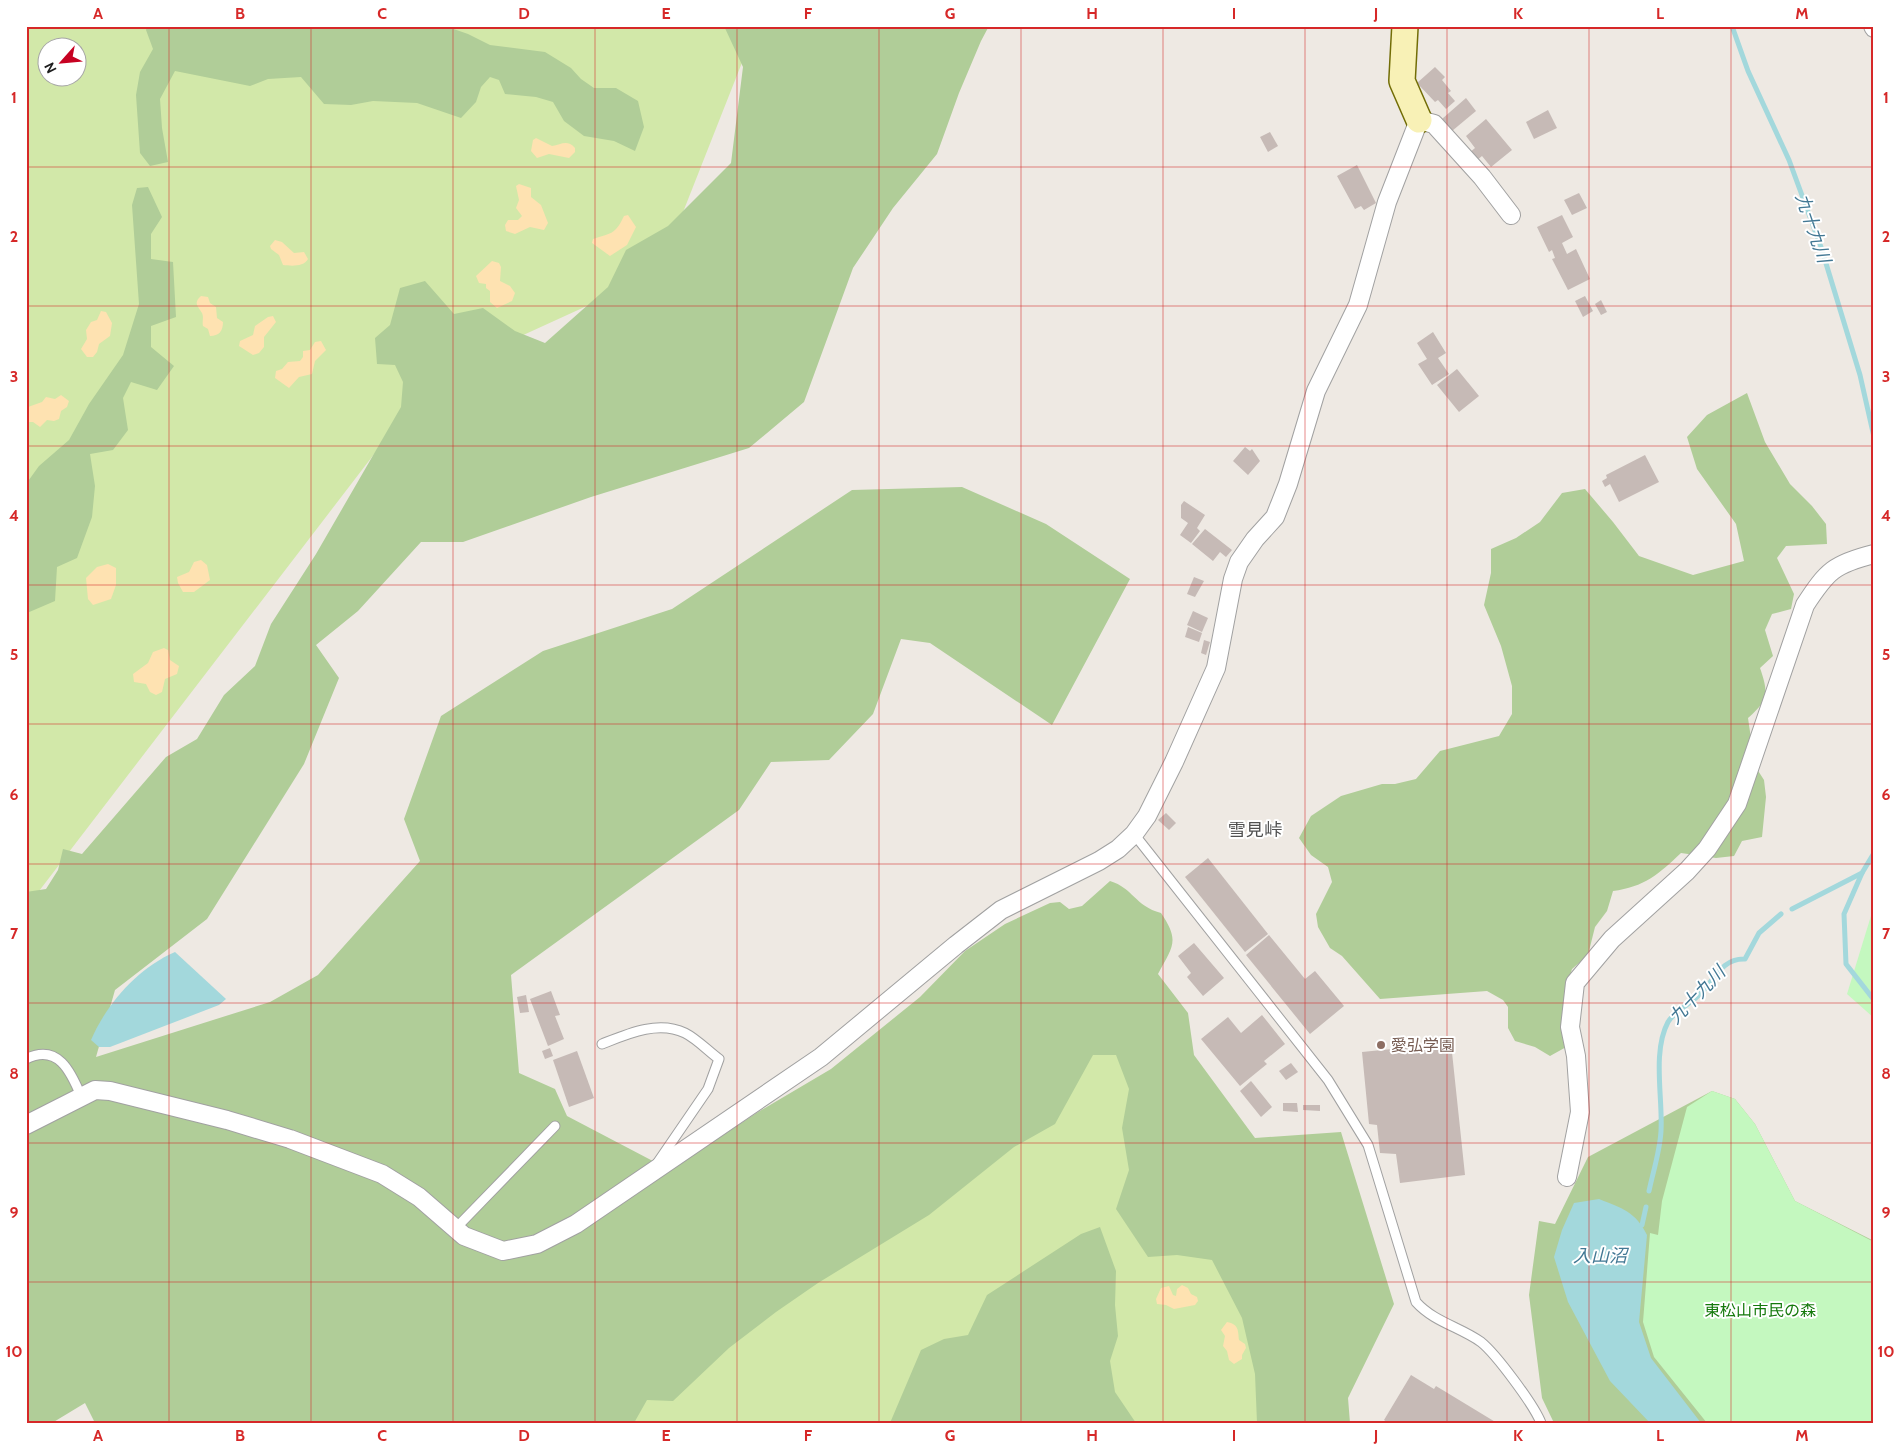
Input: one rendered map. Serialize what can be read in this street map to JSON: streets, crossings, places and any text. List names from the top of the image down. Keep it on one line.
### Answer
{"districts":["雪見峠"],"water":["九十九川","入山沼"],"parks":["東松山市民の森"],"places":["愛弘学園"],"north":"bottom left","grid":{"columns":["A","B","C","D","E","F","G","H","I","J","K","L","M"],"rows":["1","2","3","4","5","6","7","8","9","10"]}}
